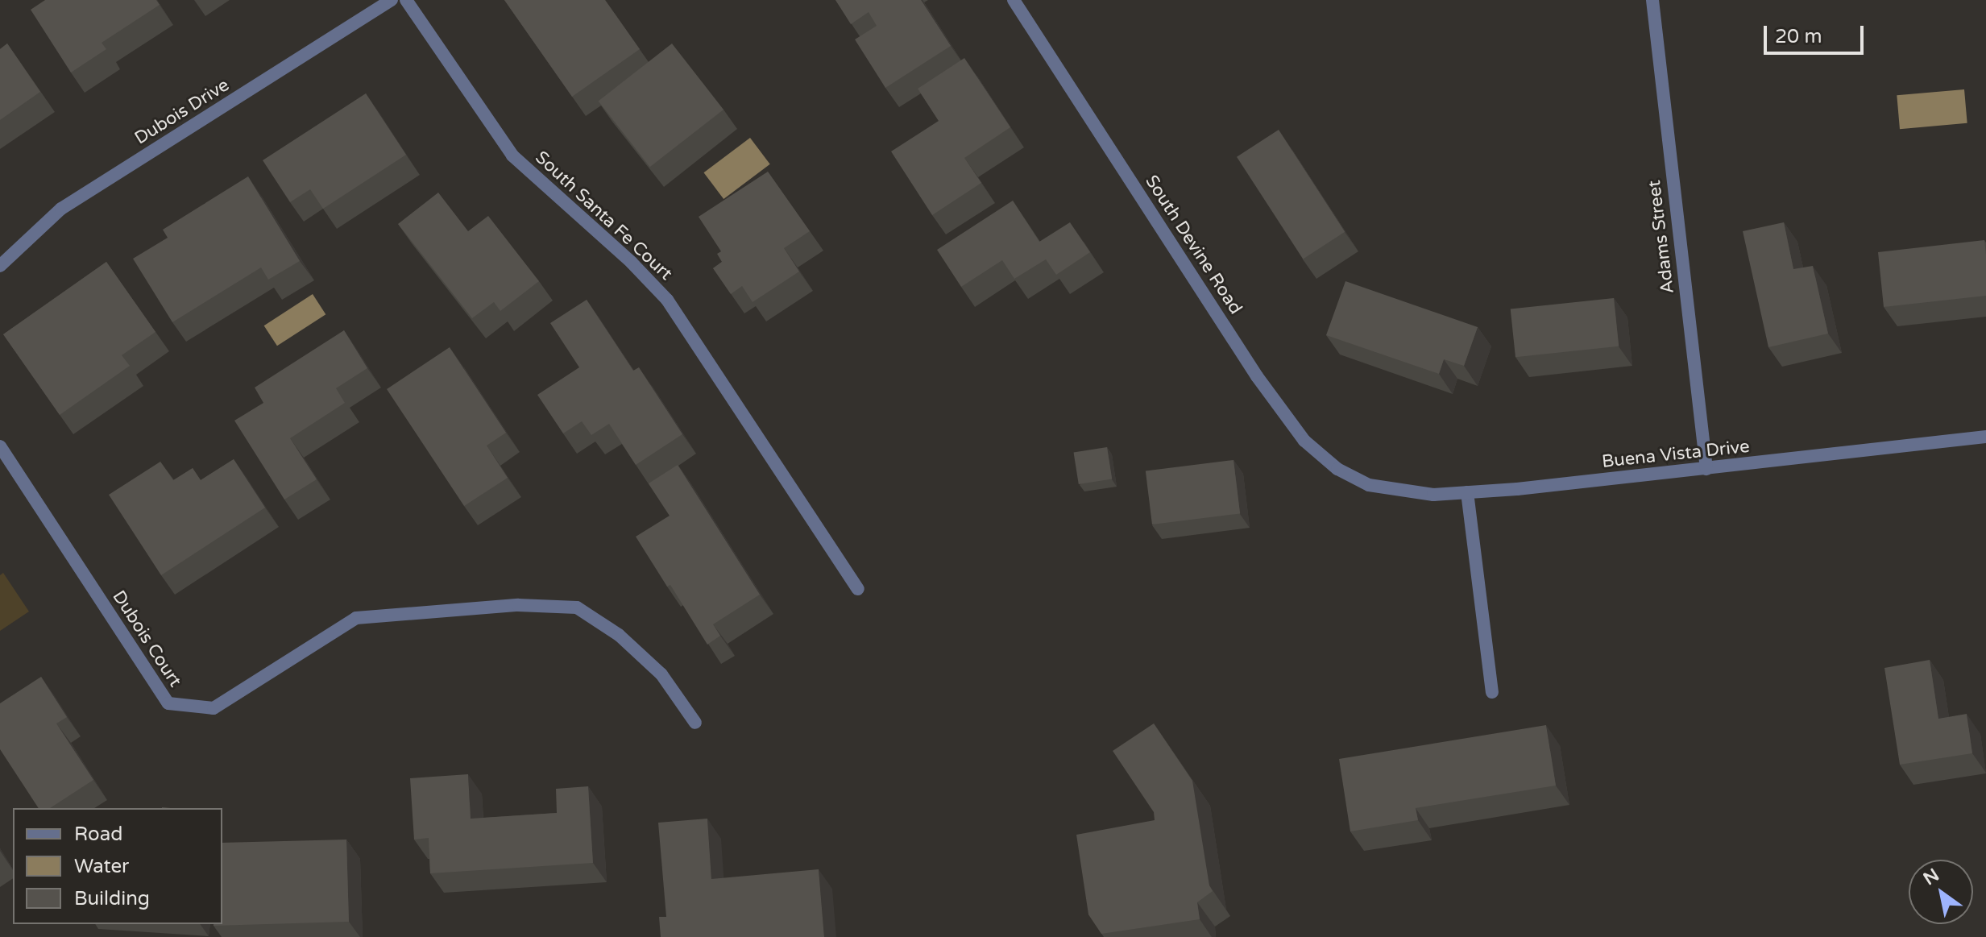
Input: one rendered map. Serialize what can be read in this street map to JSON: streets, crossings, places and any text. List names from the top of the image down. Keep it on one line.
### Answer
{"streets":{"street":["Dubois Drive","South Santa Fe Court","Adams Street","South Devine Road","Buena Vista Drive","Dubois Court"]},"crossings":[["Adams Street","Buena Vista Drive"],["South Devine Road","Buena Vista Drive"]],"legend":["Road","Water","Building"],"scale_bar":"20 m","north":"top left"}
